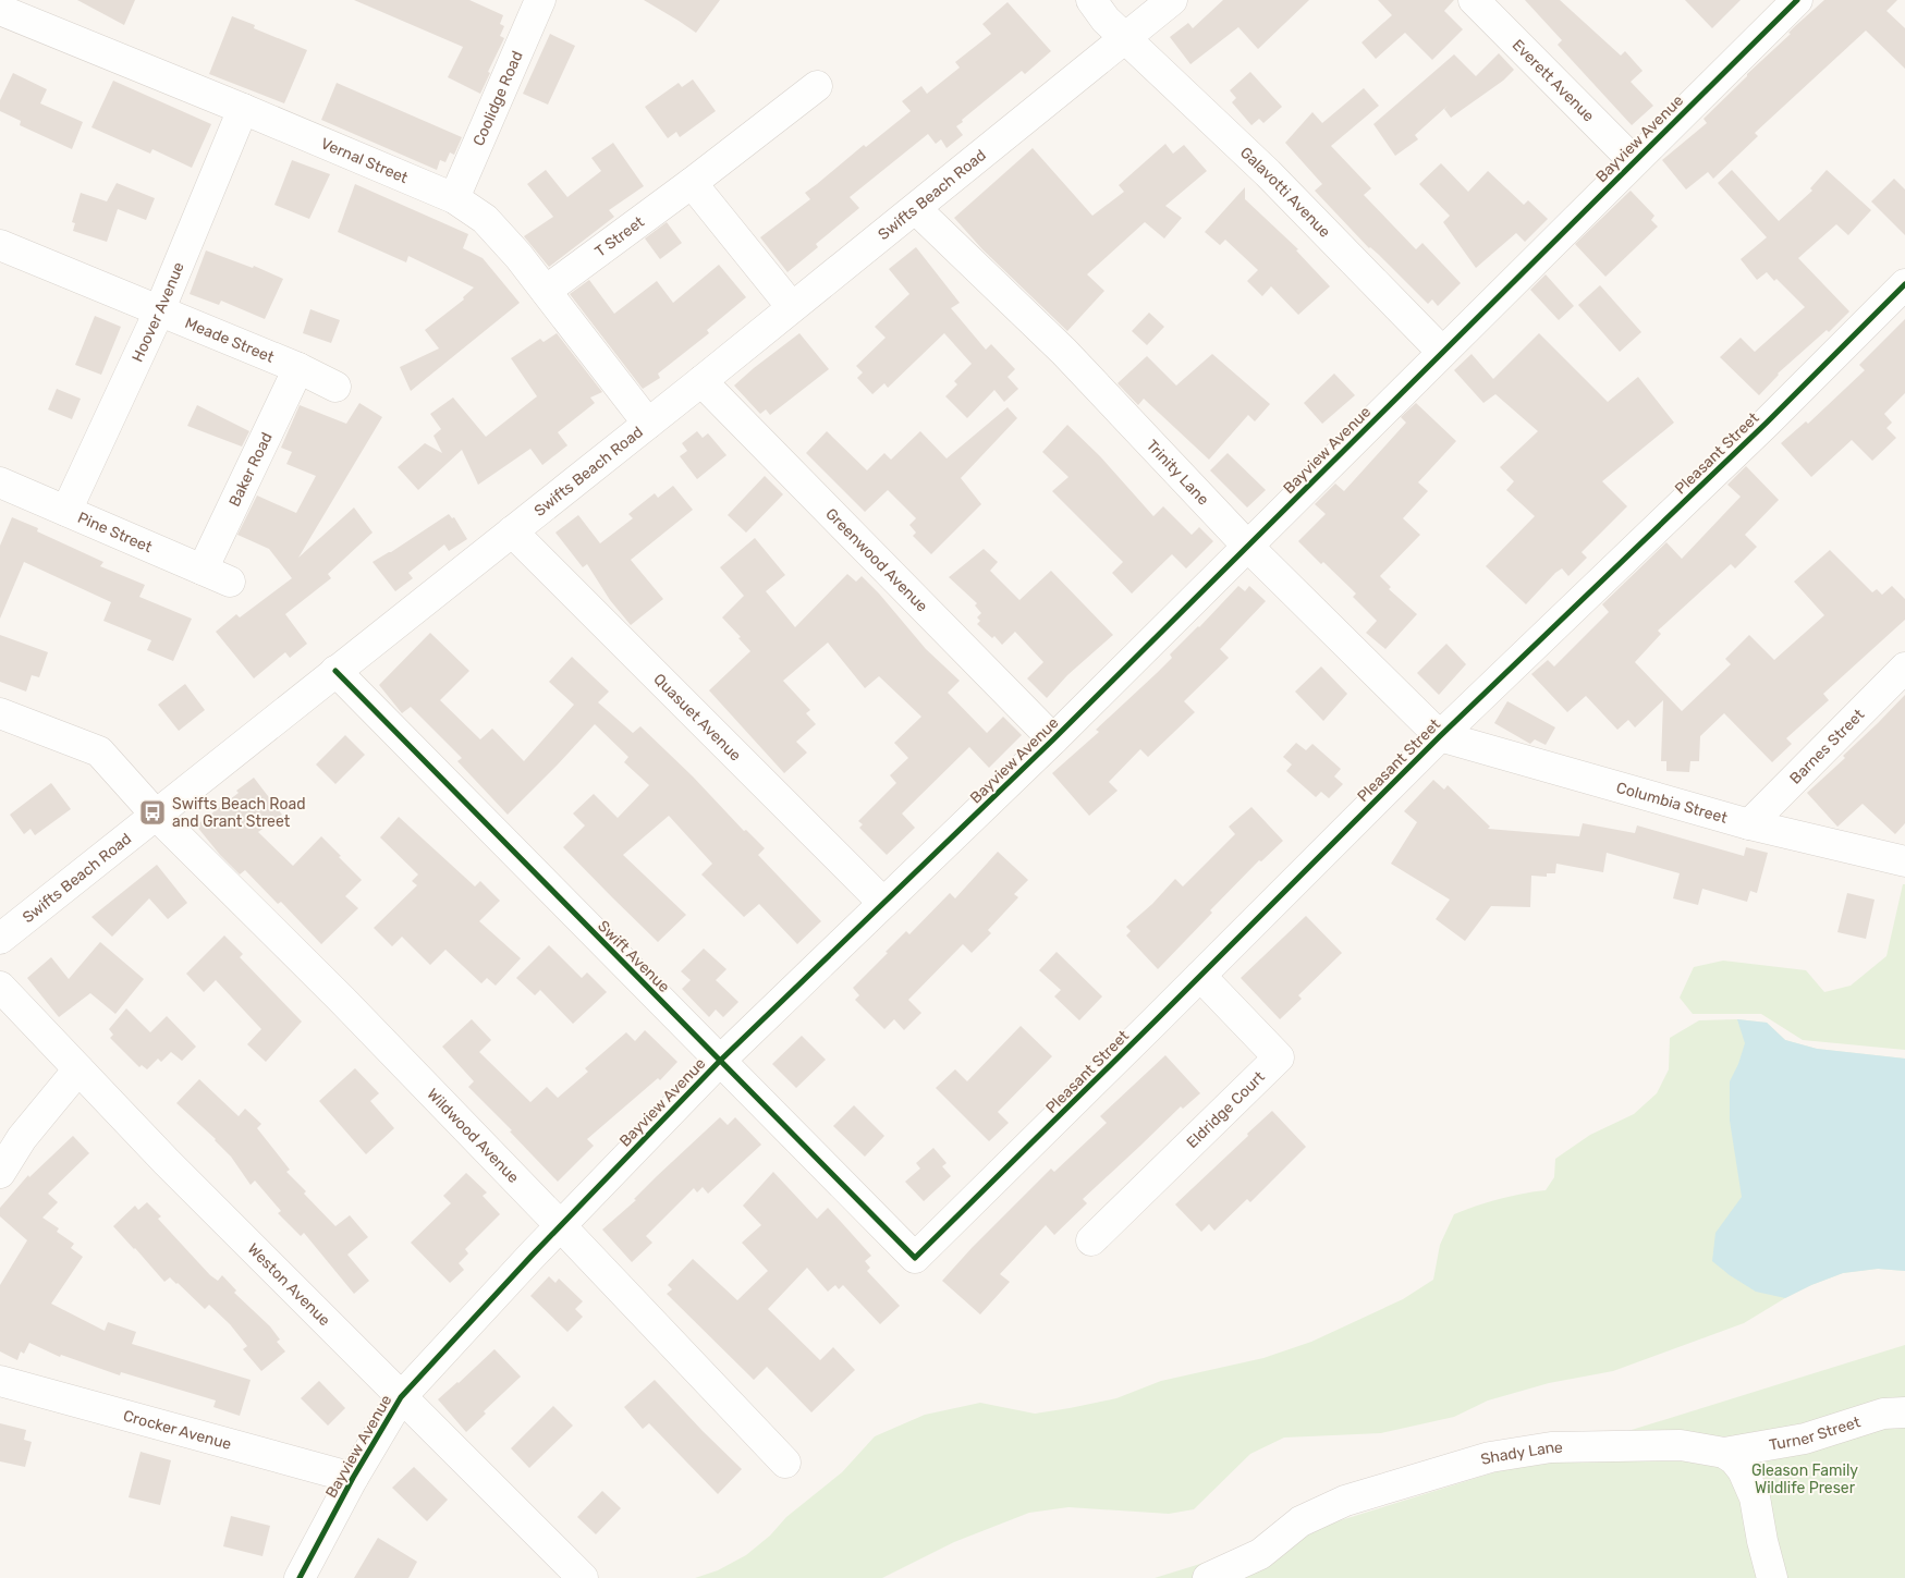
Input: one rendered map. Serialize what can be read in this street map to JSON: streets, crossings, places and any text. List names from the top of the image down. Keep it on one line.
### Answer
{"streets":{"street":["Everett Avenue","Coolidge Road","Bayview Avenue","Vernal Street","Galavotti Avenue","Swifts Beach Road","T Street","Hoover Avenue","Meade Street","Pleasant Street","Baker Road","Trinity Lane","Pine Street","Greenwood Avenue","Quasuet Avenue","Barnes Street","Columbia Street","Swift Avenue","Eldridge Court","Wildwood Avenue","Weston Avenue","Crocker Avenue","Turner Street","Shady Lane"]},"crossings":[["Everett Avenue","Bayview Avenue"],["Coolidge Road","Vernal Street"],["Bayview Avenue","Galavotti Avenue"],["Bayview Avenue","Trinity Lane"],["Bayview Avenue","Greenwood Avenue"],["Bayview Avenue","Quasuet Avenue"],["Bayview Avenue","Swift Avenue"],["Bayview Avenue","Wildwood Avenue"],["Bayview Avenue","Weston Avenue"],["Bayview Avenue","Crocker Avenue"],["Vernal Street","Swifts Beach Road"],["Vernal Street","T Street"],["Vernal Street","Hoover Avenue"],["Galavotti Avenue","Swifts Beach Road"],["Swifts Beach Road","Trinity Lane"],["Swifts Beach Road","Greenwood Avenue"],["Swifts Beach Road","Quasuet Avenue"],["Swifts Beach Road","Swift Avenue"],["Swifts Beach Road","Wildwood Avenue"],["Hoover Avenue","Meade Street"],["Hoover Avenue","Pine Street"],["Meade Street","Baker Road"],["Pleasant Street","Trinity Lane"],["Pleasant Street","Columbia Street"],["Pleasant Street","Swift Avenue"],["Pleasant Street","Eldridge Court"],["Baker Road","Pine Street"],["Trinity Lane","Columbia Street"],["Barnes Street","Columbia Street"],["Turner Street","Shady Lane"]],"parks":["Gleason Family Wildlife Preser"],"places":{"bus stop":["Swifts Beach Road and Grant Street"]}}
